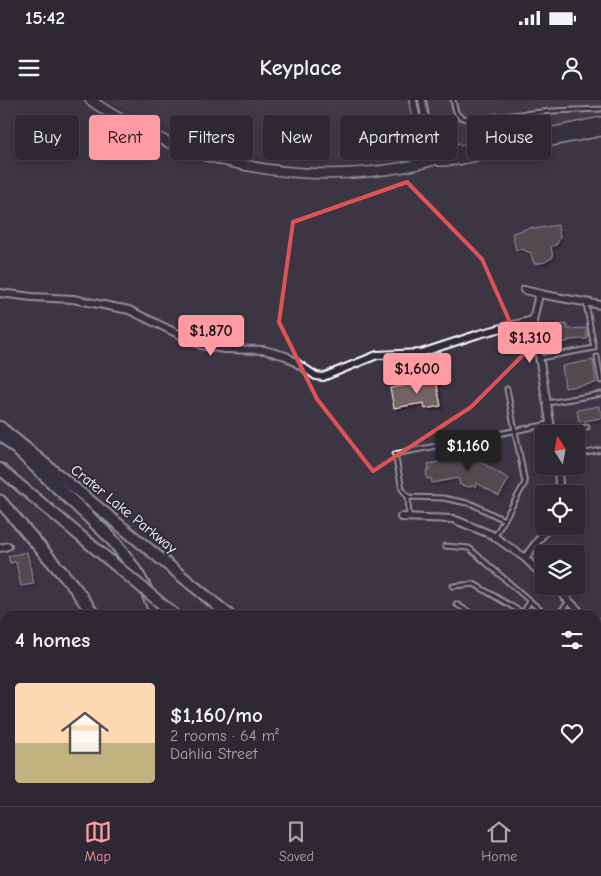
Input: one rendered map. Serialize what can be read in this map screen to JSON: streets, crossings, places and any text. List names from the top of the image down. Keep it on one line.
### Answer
{"streets":{"main road":["Crater Lake Parkway"]},"north":"top","page":{"status":"15:42","header":"Keyplace","chip":["Buy","Rent","Filters","New","Apartment","House"],"price":["$1,870","$1,310","$1,600","$1,160"],"heading":"4 homes","list":[{"name":"$1,160/mo","note":"2 rooms · 64 m² · Dahlia Street"}],"tabs":["Map","Saved","Home"]}}
